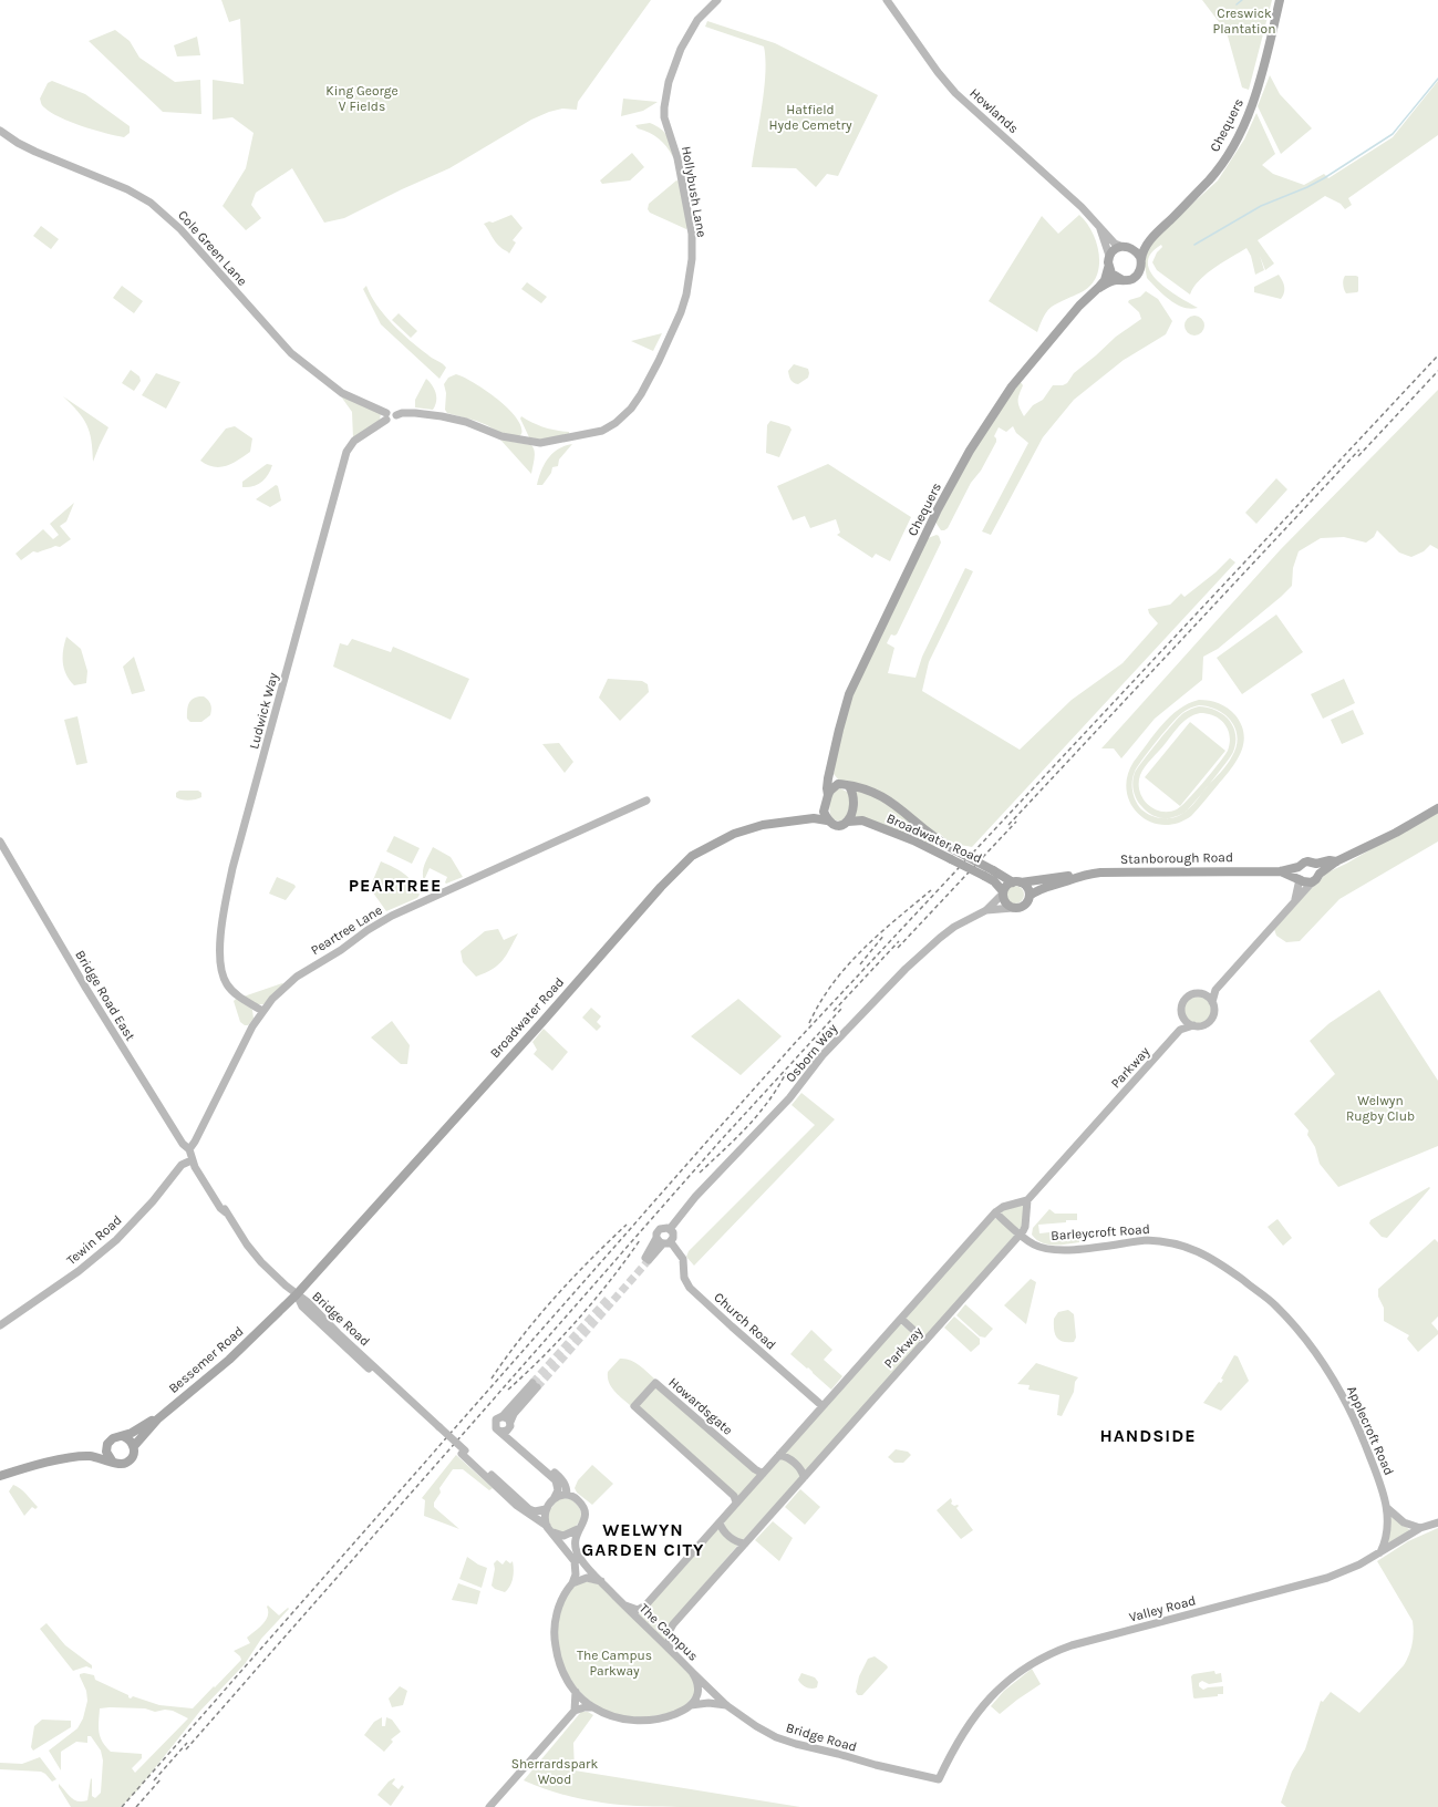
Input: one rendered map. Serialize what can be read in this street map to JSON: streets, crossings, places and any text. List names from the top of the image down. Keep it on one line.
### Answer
{"streets":{"main road":["Chequers","Broadwater Road","Stanborough Road","Bessemer Road"],"street":["Howlands","Hollybush Lane","Cole Green Lane","Ludwick Way","Peartree Lane","Bridge Road East","Osborn Way","Parkway","Barleycroft Road","Tewin Road","Bridge Road","Church Road","Howardsgate","Applecroft Road","Valley Road","The Campus"]},"crossings":[["Howlands","Chequers"],["Chequers","Broadwater Road"],["Hollybush Lane","Ludwick Way"],["Cole Green Lane","Ludwick Way"],["Ludwick Way","Peartree Lane"],["Broadwater Road","Stanborough Road"],["Broadwater Road","Bridge Road East"],["Broadwater Road","Osborn Way"],["Broadwater Road","Bridge Road"],["Broadwater Road","Bessemer Road"],["Stanborough Road","Osborn Way"],["Peartree Lane","Bridge Road East"],["Bridge Road East","Tewin Road"],["Bridge Road East","Bridge Road"],["Bridge Road East","Bessemer Road"],["Osborn Way","Church Road"],["Parkway","Barleycroft Road"],["Parkway","Church Road"],["Parkway","Howardsgate"],["Parkway","The Campus"],["Barleycroft Road","Applecroft Road"],["Bridge Road","Bessemer Road"],["Bridge Road","Valley Road"],["Bridge Road","The Campus"]],"districts":["PEARTREE","HANDSIDE","WELWYN GARDEN CITY"],"parks":["Creswick Plantation","King George V Fields","Hatfield Hyde Cemetry","Welwyn Rugby Club","The Campus Parkway","Sherrardspark Wood"]}
